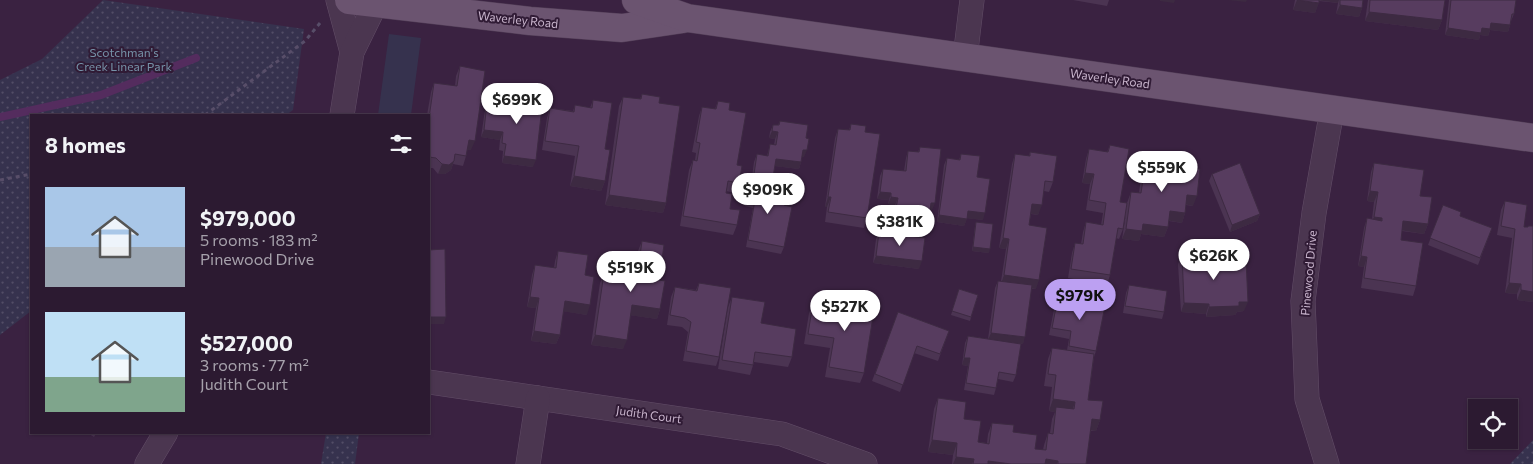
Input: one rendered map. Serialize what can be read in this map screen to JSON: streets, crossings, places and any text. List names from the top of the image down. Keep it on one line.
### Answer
{"streets":{"main road":["Waverley Road"],"street":["Pinewood Drive","Judith Court"]},"crossings":[["Waverley Road","Pinewood Drive"]],"parks":["Scotchman's Creek Linear Park"],"page":{"price":["$699K","$559K","$909K","$381K","$626K","$519K","$979K","$527K"],"heading":"8 homes","list":[{"name":"$979,000","note":"5 rooms · 183 m² · Pinewood Drive"},{"name":"$527,000","note":"3 rooms · 77 m² · Judith Court"}]}}
